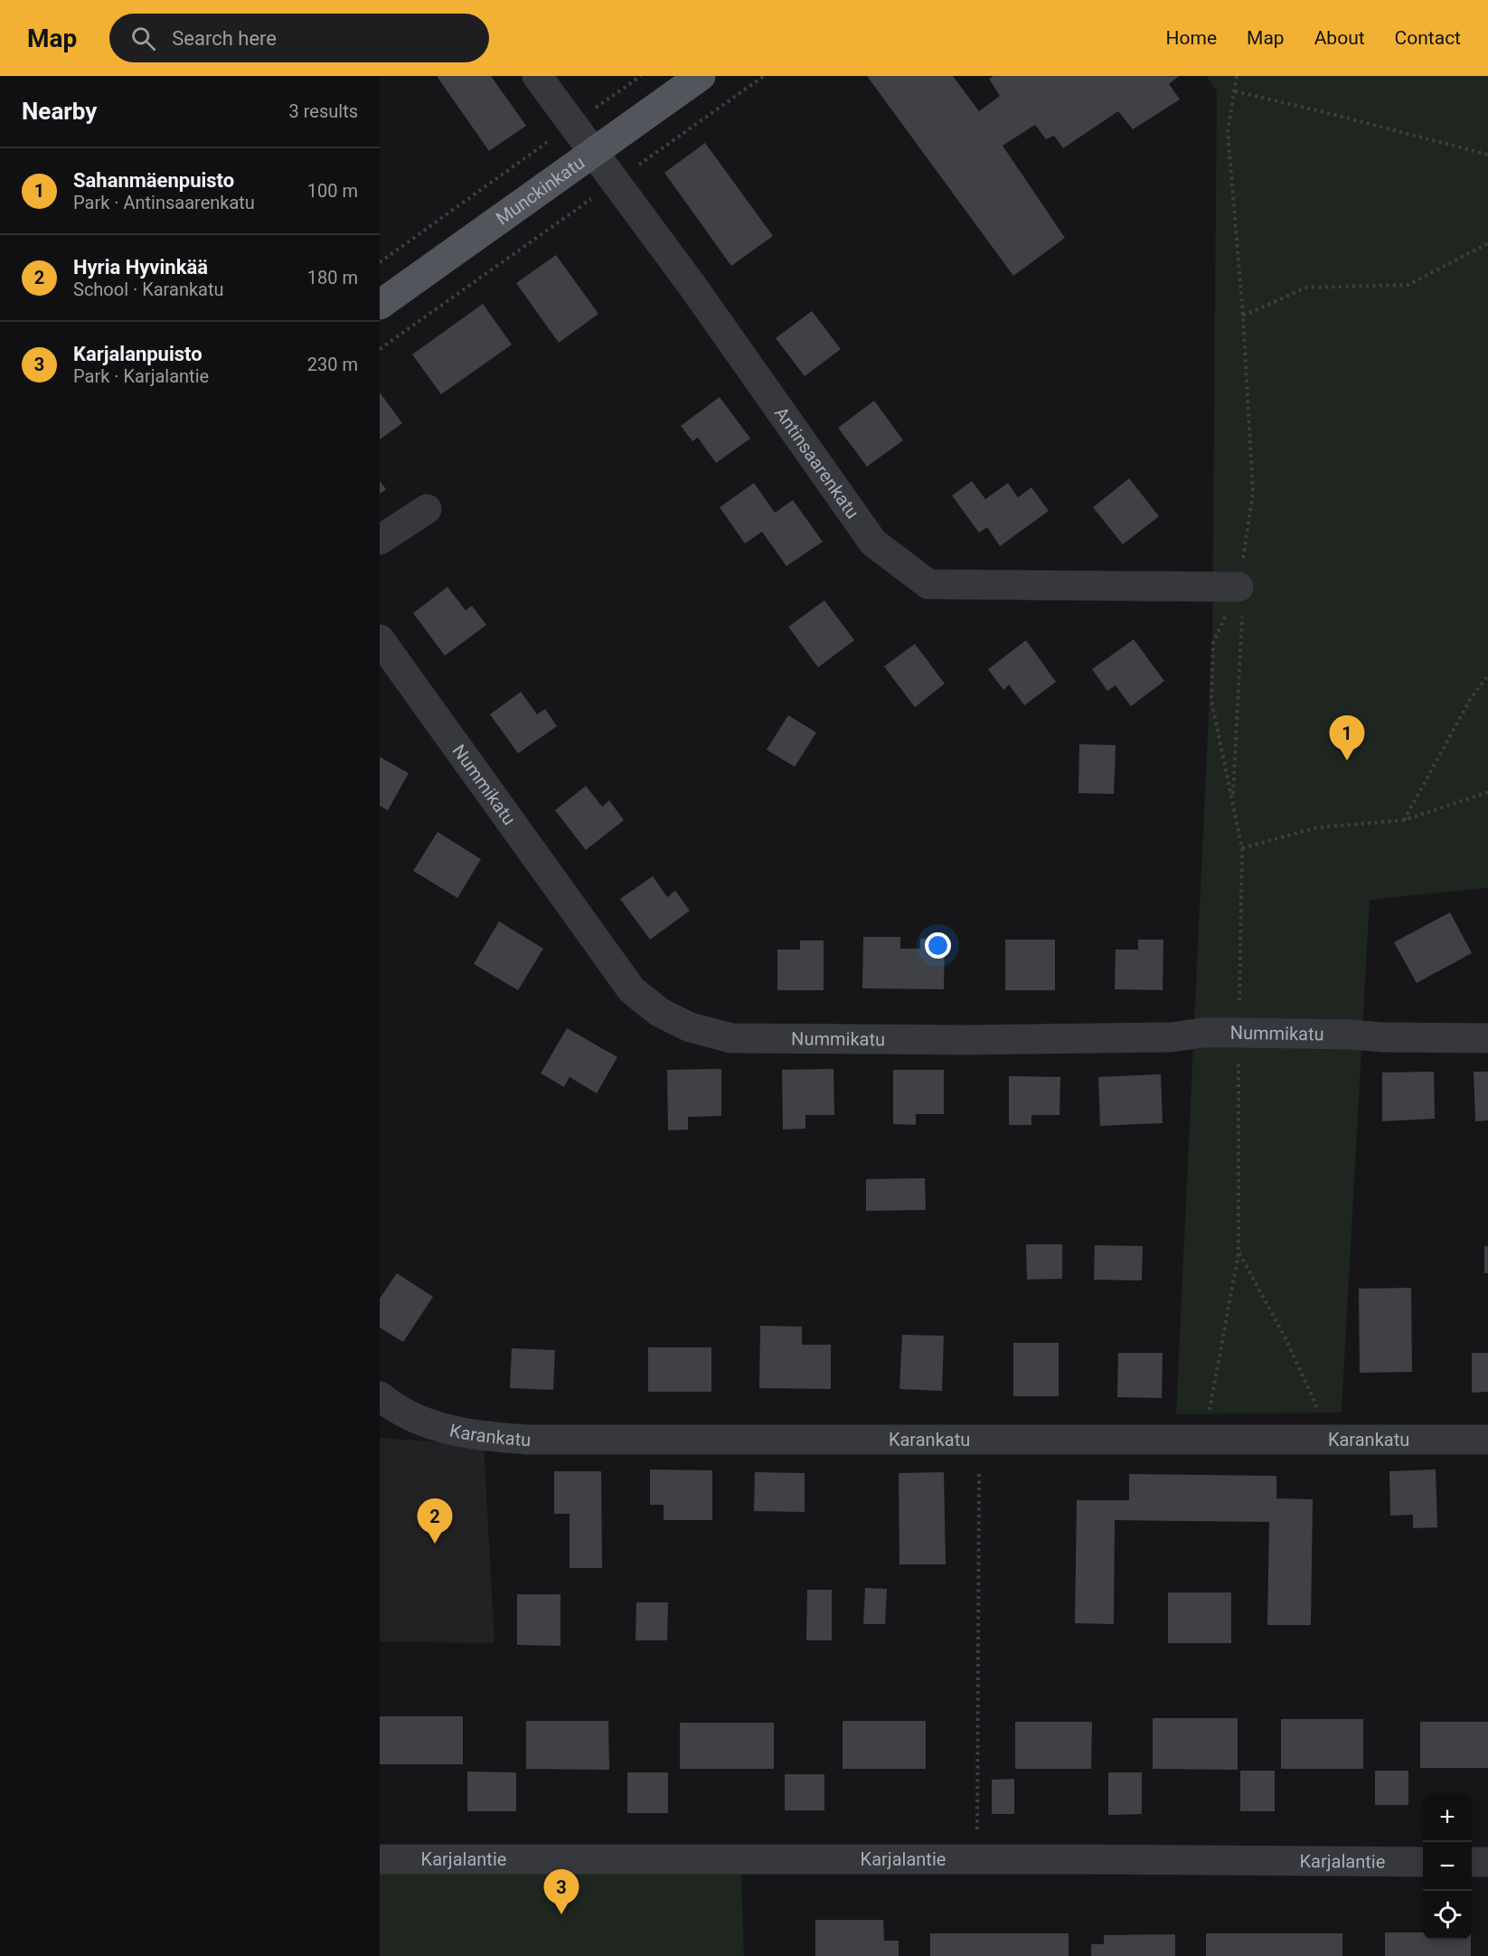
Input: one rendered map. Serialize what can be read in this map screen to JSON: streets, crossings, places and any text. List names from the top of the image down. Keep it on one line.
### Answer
{"streets":{"main road":["Munckinkatu"],"street":["Antinsaarenkatu","Nummikatu","Karankatu","Karjalantie"]},"crossings":[["Munckinkatu","Antinsaarenkatu"]],"page":{"header":"Map","search":"Search here","nav":["Home","Map","About","Contact"],"heading":["Nearby","3 results"],"list":[{"mark":"1","name":"Sahanmäenpuisto","note":"Park · Antinsaarenkatu","value":"100 m"},{"mark":"2","name":"Hyria Hyvinkää","note":"School · Karankatu","value":"180 m"},{"mark":"3","name":"Karjalanpuisto","note":"Park · Karjalantie","value":"230 m"}],"pins":["1","2","3"],"map_buttons":["+","−"]}}
